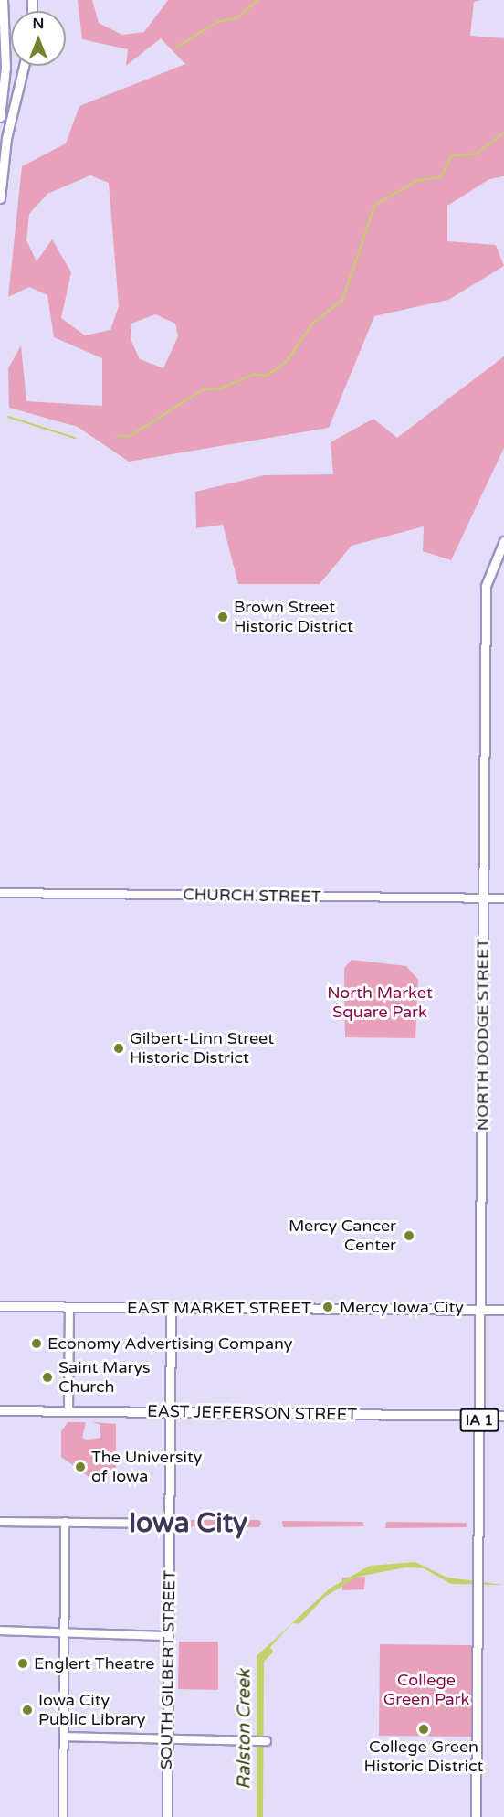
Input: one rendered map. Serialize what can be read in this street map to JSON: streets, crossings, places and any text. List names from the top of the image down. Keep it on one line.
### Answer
{"streets":{"main road":["NORTH DODGE STREET","EAST MARKET STREET","EAST JEFFERSON STREET","IA 1","SOUTH GILBERT STREET"],"street":["CHURCH STREET"]},"crossings":[["CHURCH STREET","NORTH DODGE STREET"],["NORTH DODGE STREET","EAST MARKET STREET"],["NORTH DODGE STREET","EAST JEFFERSON STREET"],["EAST MARKET STREET","SOUTH GILBERT STREET"],["EAST JEFFERSON STREET","SOUTH GILBERT STREET"]],"districts":["Iowa City"],"water":["Ralston Creek"],"parks":["North Market Square Park","College Green Park"],"places":["Brown Street Historic District","Gilbert-Linn Street Historic District","Mercy Cancer Center","Mercy Iowa City","Economy Advertising Company","Saint Marys Church","The University of Iowa","Englert Theatre","Iowa City Public Library","College Green Historic District"],"north":"top"}
